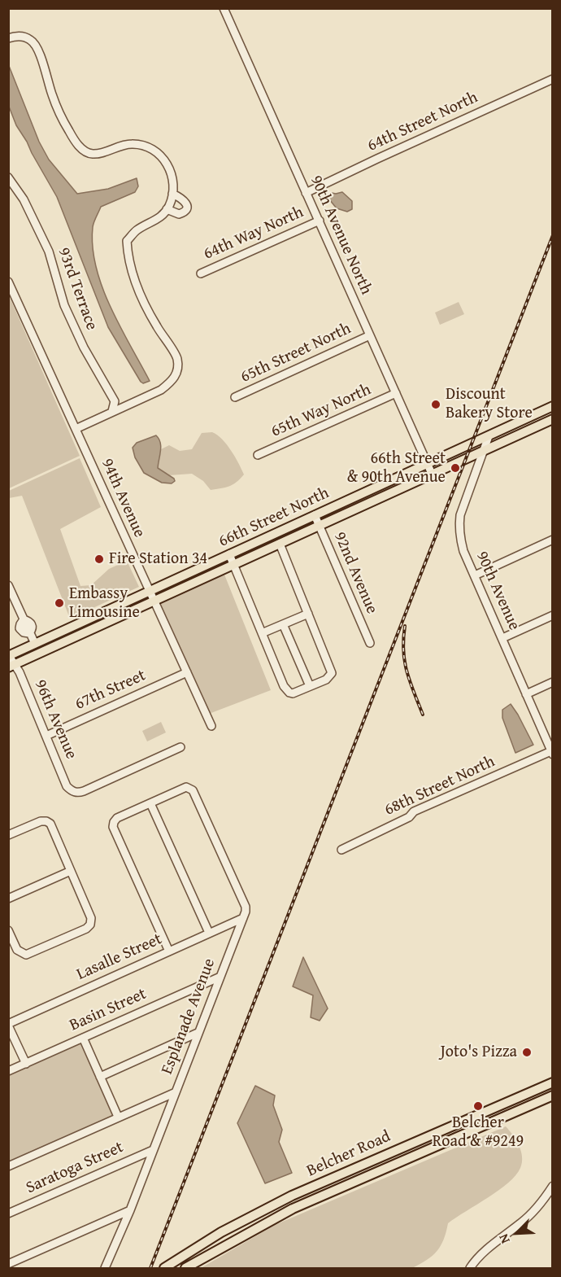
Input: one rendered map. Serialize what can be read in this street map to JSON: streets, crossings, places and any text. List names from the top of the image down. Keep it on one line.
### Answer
{"streets":{"main road":["66th Street North","Belcher Road"],"street":["64th Street North","64th Way North","90th Avenue North","93rd Terrace","65th Street North","65th Way North","94th Avenue","92nd Avenue","90th Avenue","67th Street","96th Avenue","68th Street North","Lasalle Street","Basin Street","Esplanade Avenue","Saratoga Street"]},"crossings":[["64th Street North","90th Avenue North"],["64th Way North","90th Avenue North"],["90th Avenue North","65th Street North"],["90th Avenue North","65th Way North"],["90th Avenue North","66th Street North"],["94th Avenue","66th Street North"],["94th Avenue","67th Street"],["66th Street North","92nd Avenue"],["66th Street North","90th Avenue"],["66th Street North","96th Avenue"],["90th Avenue","68th Street North"],["67th Street","96th Avenue"],["Lasalle Street","Esplanade Avenue"],["Basin Street","Esplanade Avenue"],["Esplanade Avenue","Saratoga Street"]],"places":["Discount Bakery Store","66th Street & 90th Avenue","Fire Station 34","Embassy Limousine","Joto's Pizza","Belcher Road & #9249"],"north":"bottom left"}
